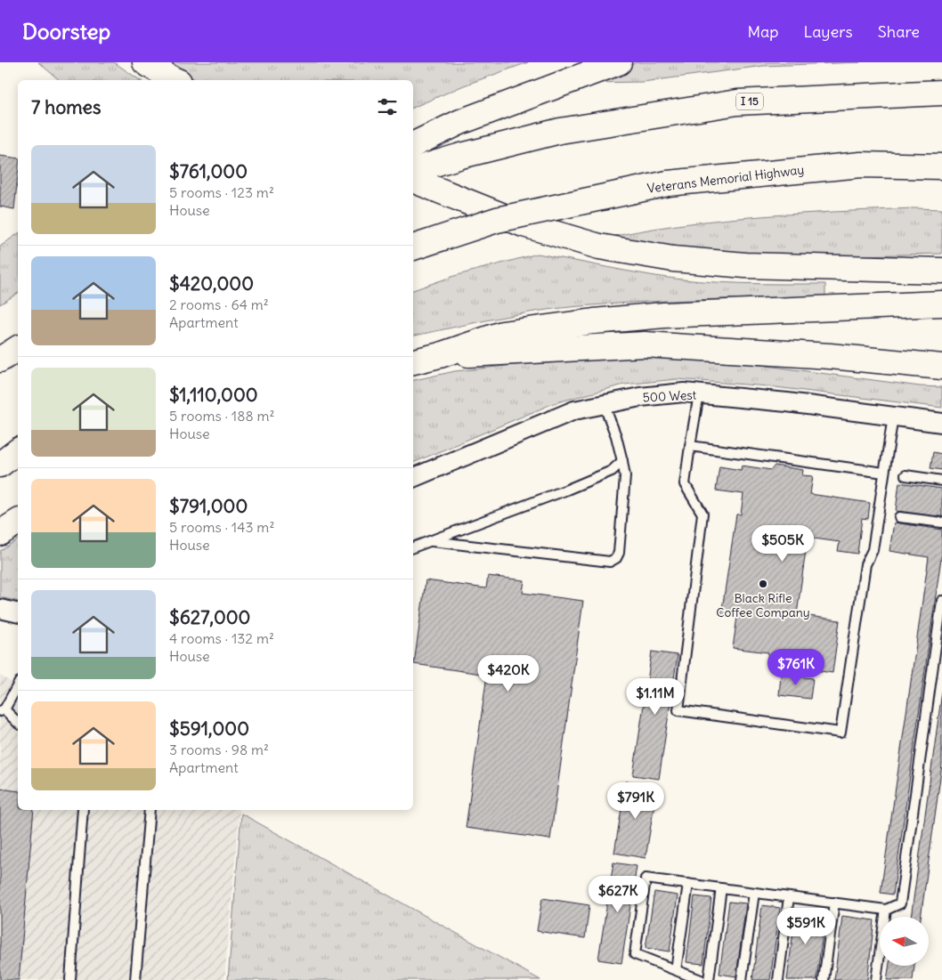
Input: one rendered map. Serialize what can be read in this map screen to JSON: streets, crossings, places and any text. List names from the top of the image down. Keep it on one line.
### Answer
{"streets":{"highway":["I 15","Veterans Memorial Highway"],"street":["500 West"]},"places":["Black Rifle Coffee Company"],"north":"left","page":{"header":"Doorstep","nav":["Map","Layers","Share"],"heading":"7 homes","list":[{"name":"$761,000","note":"5 rooms · 123 m² · House"},{"name":"$420,000","note":"2 rooms · 64 m² · Apartment"},{"name":"$1,110,000","note":"5 rooms · 188 m² · House"},{"name":"$791,000","note":"5 rooms · 143 m² · House"},{"name":"$627,000","note":"4 rooms · 132 m² · House"},{"name":"$591,000","note":"3 rooms · 98 m² · Apartment"}],"price":["$505K","$761K","$420K","$1.11M","$791K","$627K","$591K"]}}
